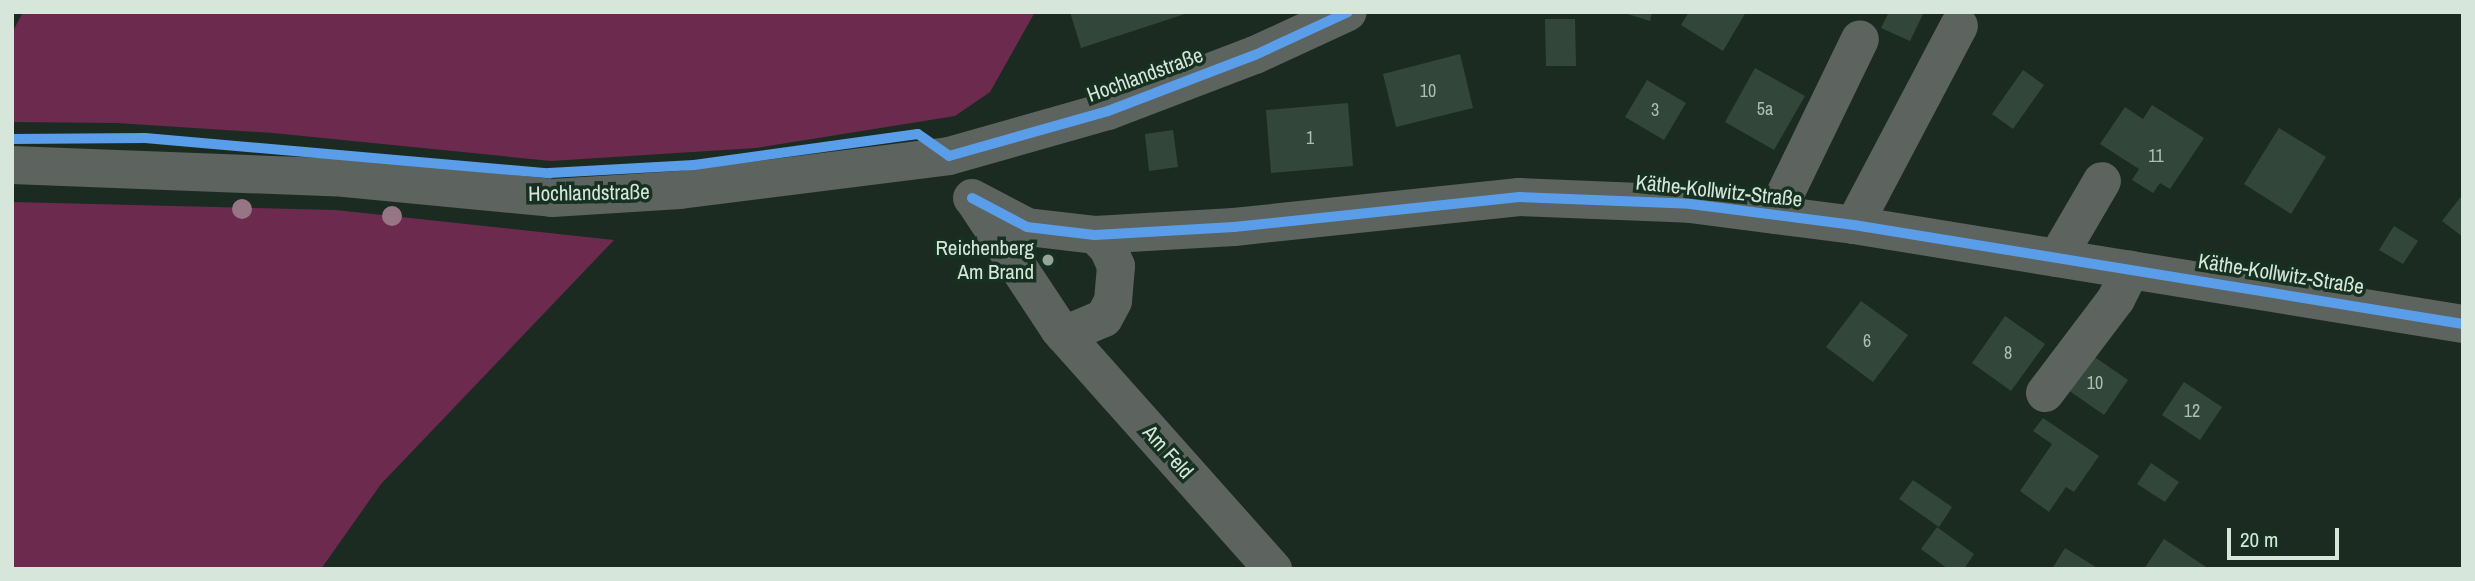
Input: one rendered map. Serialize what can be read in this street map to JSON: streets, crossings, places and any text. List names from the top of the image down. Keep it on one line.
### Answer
{"streets":{"street":["Hochlandstraße","Käthe-Kollwitz-Straße","Am Feld"]},"crossings":[["Käthe-Kollwitz-Straße","Am Feld"]],"places":["Reichenberg Am Brand"],"house_numbers":["10","5a","3","1","11","6","8","10","12"],"scale_bar":"20 m"}
